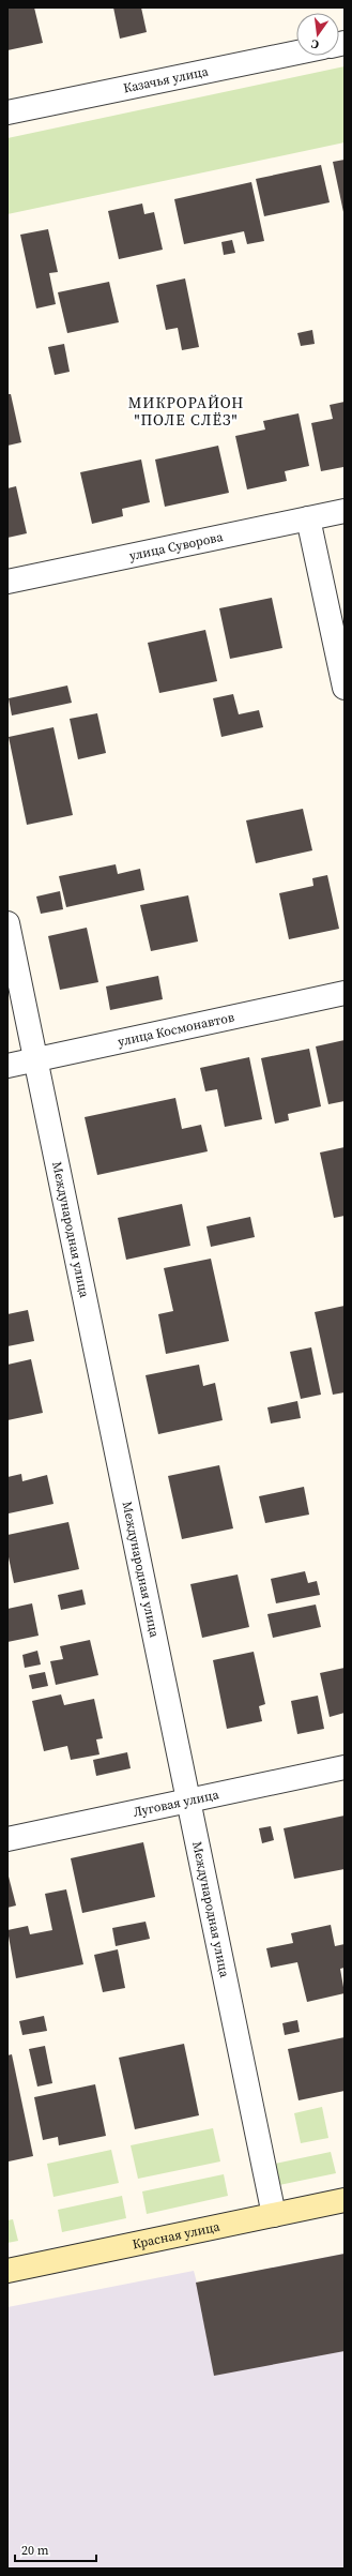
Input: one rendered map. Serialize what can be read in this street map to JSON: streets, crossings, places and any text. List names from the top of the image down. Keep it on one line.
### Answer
{"streets":{"street":["Казачья улица","улица Суворова","улица Космонавтов","Международная улица","Луговая улица","Красная улица"]},"crossings":[["улица Космонавтов","Международная улица"],["Международная улица","Луговая улица"],["Международная улица","Красная улица"]],"districts":["МИКРОРАЙОН \"ПОЛЕ СЛЁЗ\""],"scale_bar":"20 m","north":"bottom"}
